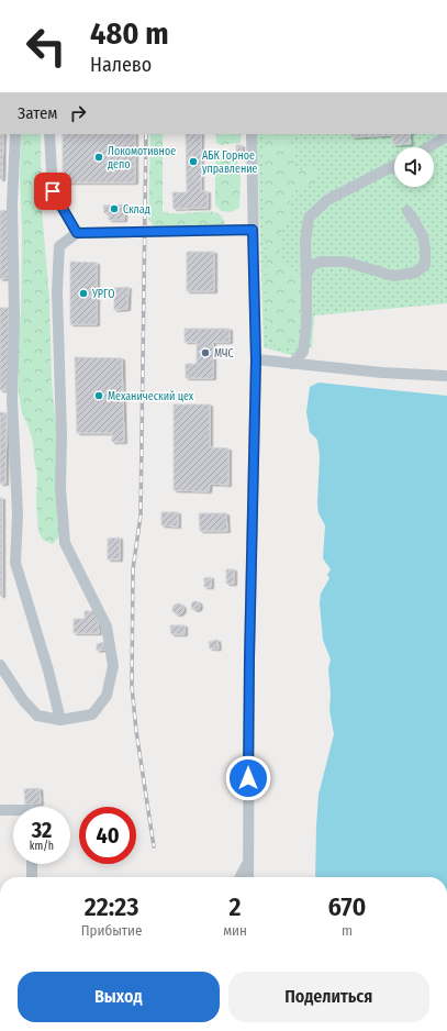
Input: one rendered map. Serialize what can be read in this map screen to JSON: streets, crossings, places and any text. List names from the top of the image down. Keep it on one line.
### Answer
{"places":["Локомотивное депо","АБК Горное управление","Склад","УРГО","МЧС","Механический цех"],"page":{"turn":["480 m","Налево"],"then":"Затем","speed":"32 km/h","limit":"40","eta":["22:23","Прибытие","2","мин","670","m"],"buttons":["Выход","Поделиться"]}}
